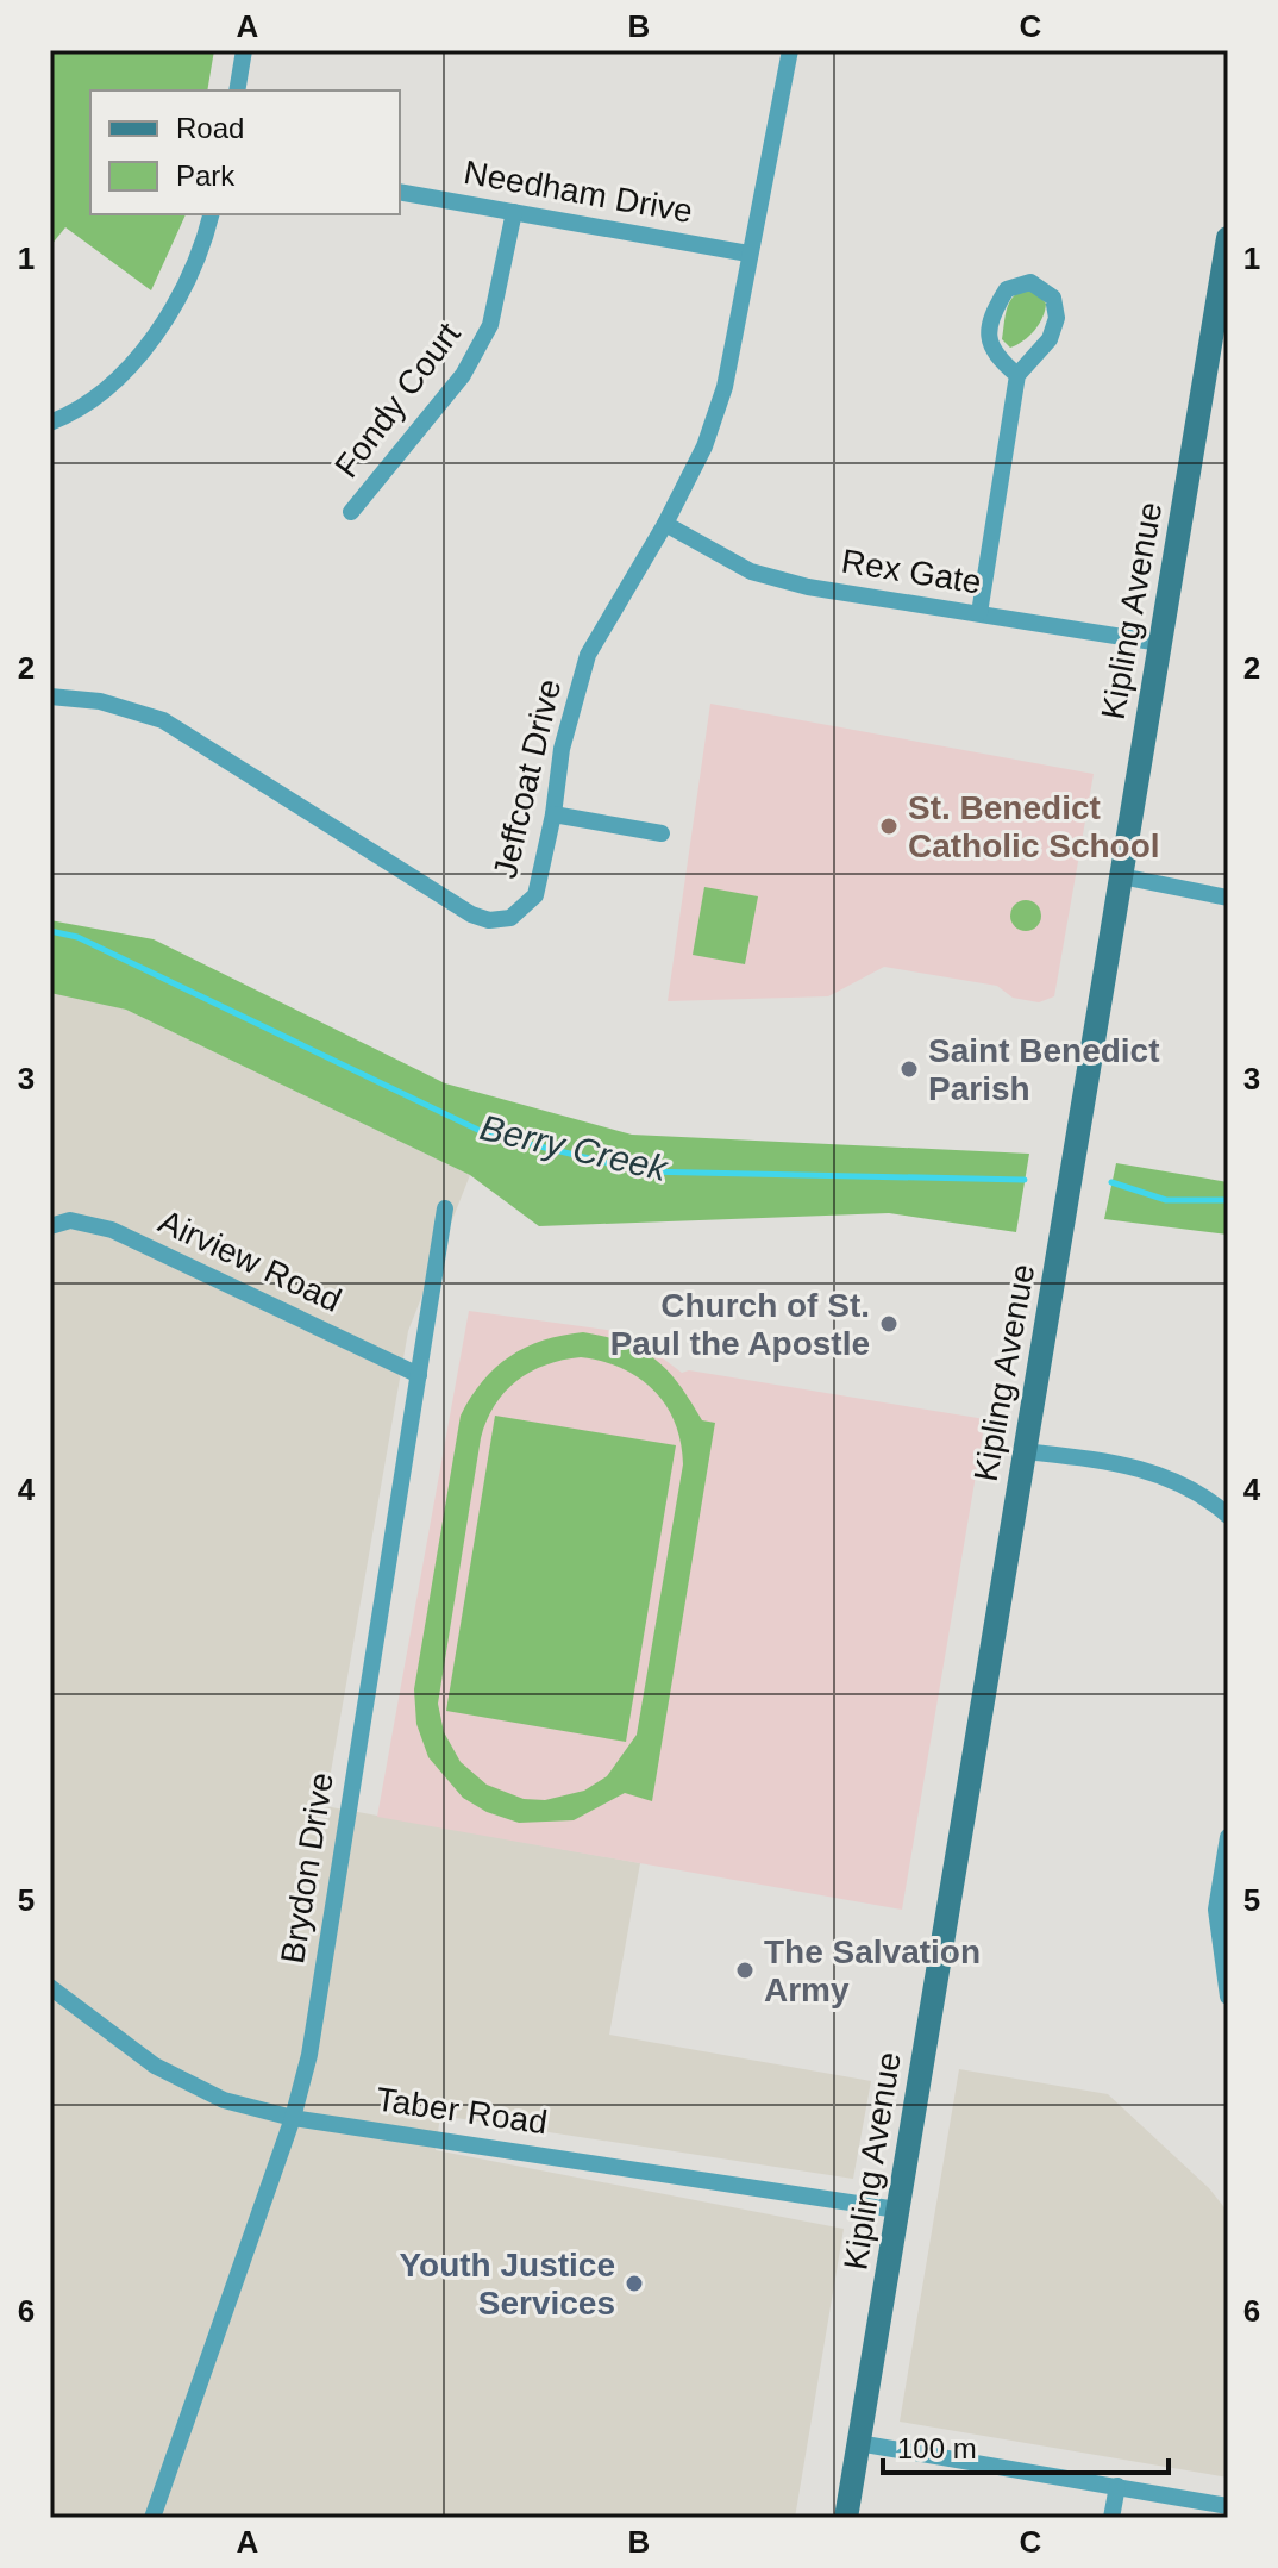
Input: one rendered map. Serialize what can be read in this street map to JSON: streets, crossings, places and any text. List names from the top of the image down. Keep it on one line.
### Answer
{"streets":{"main road":["Kipling Avenue"],"street":["Needham Drive","Fondy Court","Rex Gate","Jeffcoat Drive","Airview Road","Brydon Drive","Taber Road"]},"crossings":[["Needham Drive","Fondy Court"],["Needham Drive","Jeffcoat Drive"],["Rex Gate","Kipling Avenue"],["Rex Gate","Jeffcoat Drive"],["Kipling Avenue","Taber Road"],["Airview Road","Brydon Drive"],["Brydon Drive","Taber Road"]],"water":["Berry Creek"],"places":["St. Benedict Catholic School","Saint Benedict Parish","Church of St. Paul the Apostle","The Salvation Army","Youth Justice Services"],"legend":["Road","Park"],"scale_bar":"100 m","grid":{"columns":["A","B","C"],"rows":["1","2","3","4","5","6"]}}
